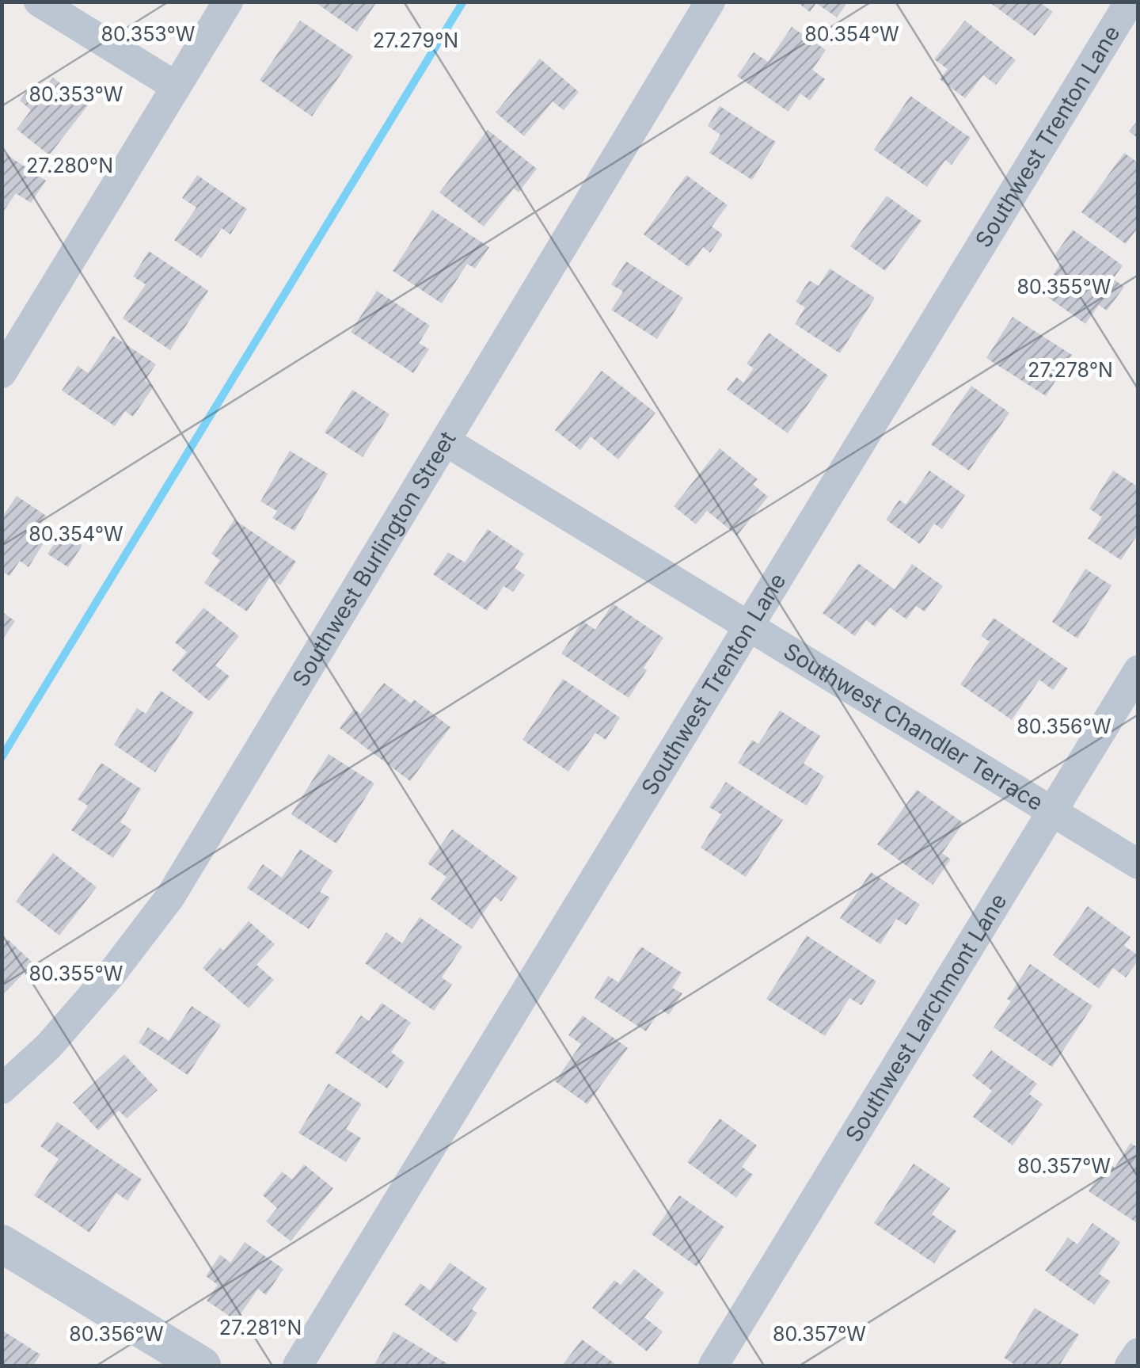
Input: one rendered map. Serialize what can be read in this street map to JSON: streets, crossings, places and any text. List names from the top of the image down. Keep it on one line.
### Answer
{"streets":{"street":["Southwest Trenton Lane","Southwest Burlington Street","Southwest Chandler Terrace","Southwest Larchmont Lane"]},"crossings":[["Southwest Trenton Lane","Southwest Chandler Terrace"],["Southwest Burlington Street","Southwest Chandler Terrace"],["Southwest Chandler Terrace","Southwest Larchmont Lane"]],"coordinates":["80.353°W","80.354°W","27.279°N","27.280°N","80.355°W","27.278°N","80.356°W","80.357°W","27.281°N"]}
